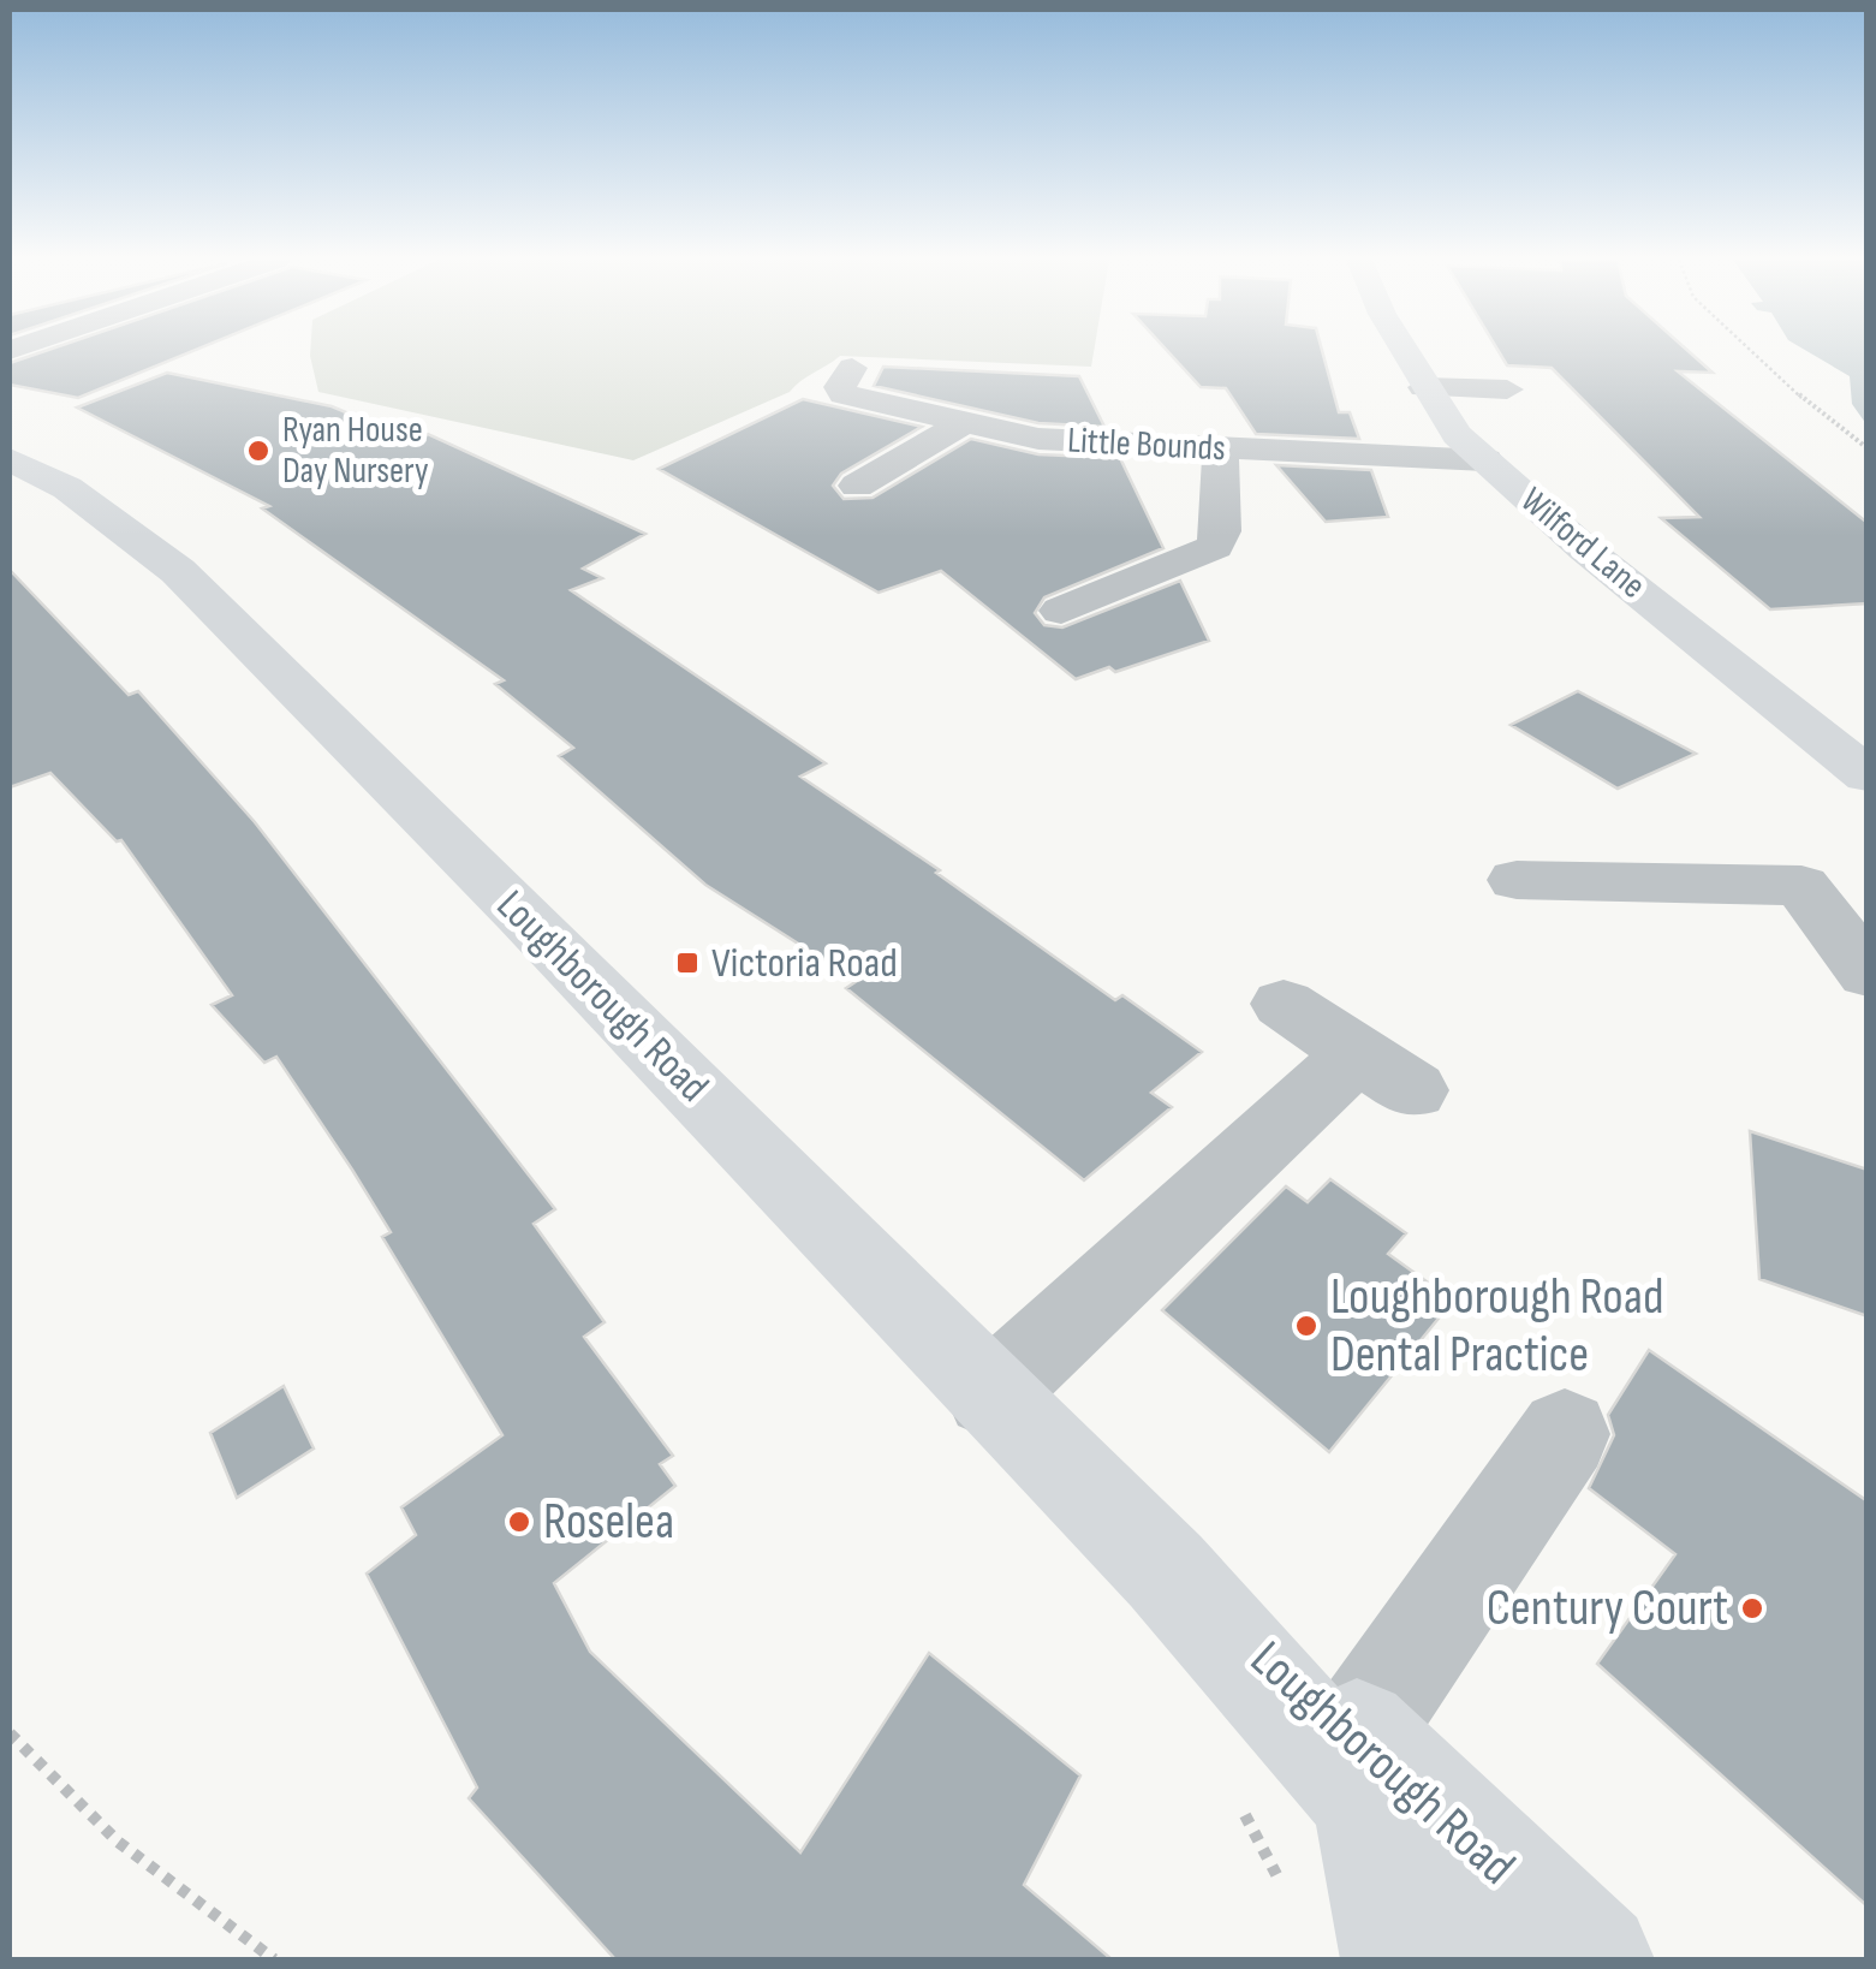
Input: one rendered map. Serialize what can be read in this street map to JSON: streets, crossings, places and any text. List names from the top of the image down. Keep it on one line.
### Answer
{"streets":{"main road":["Wilford Lane","Loughborough Road"],"street":["Little Bounds"]},"crossings":[["Little Bounds","Wilford Lane"]],"places":{"other":["Ryan House Day Nursery","Loughborough Road Dental Practice","Roselea","Century Court"],"transit":["Victoria Road"]}}
